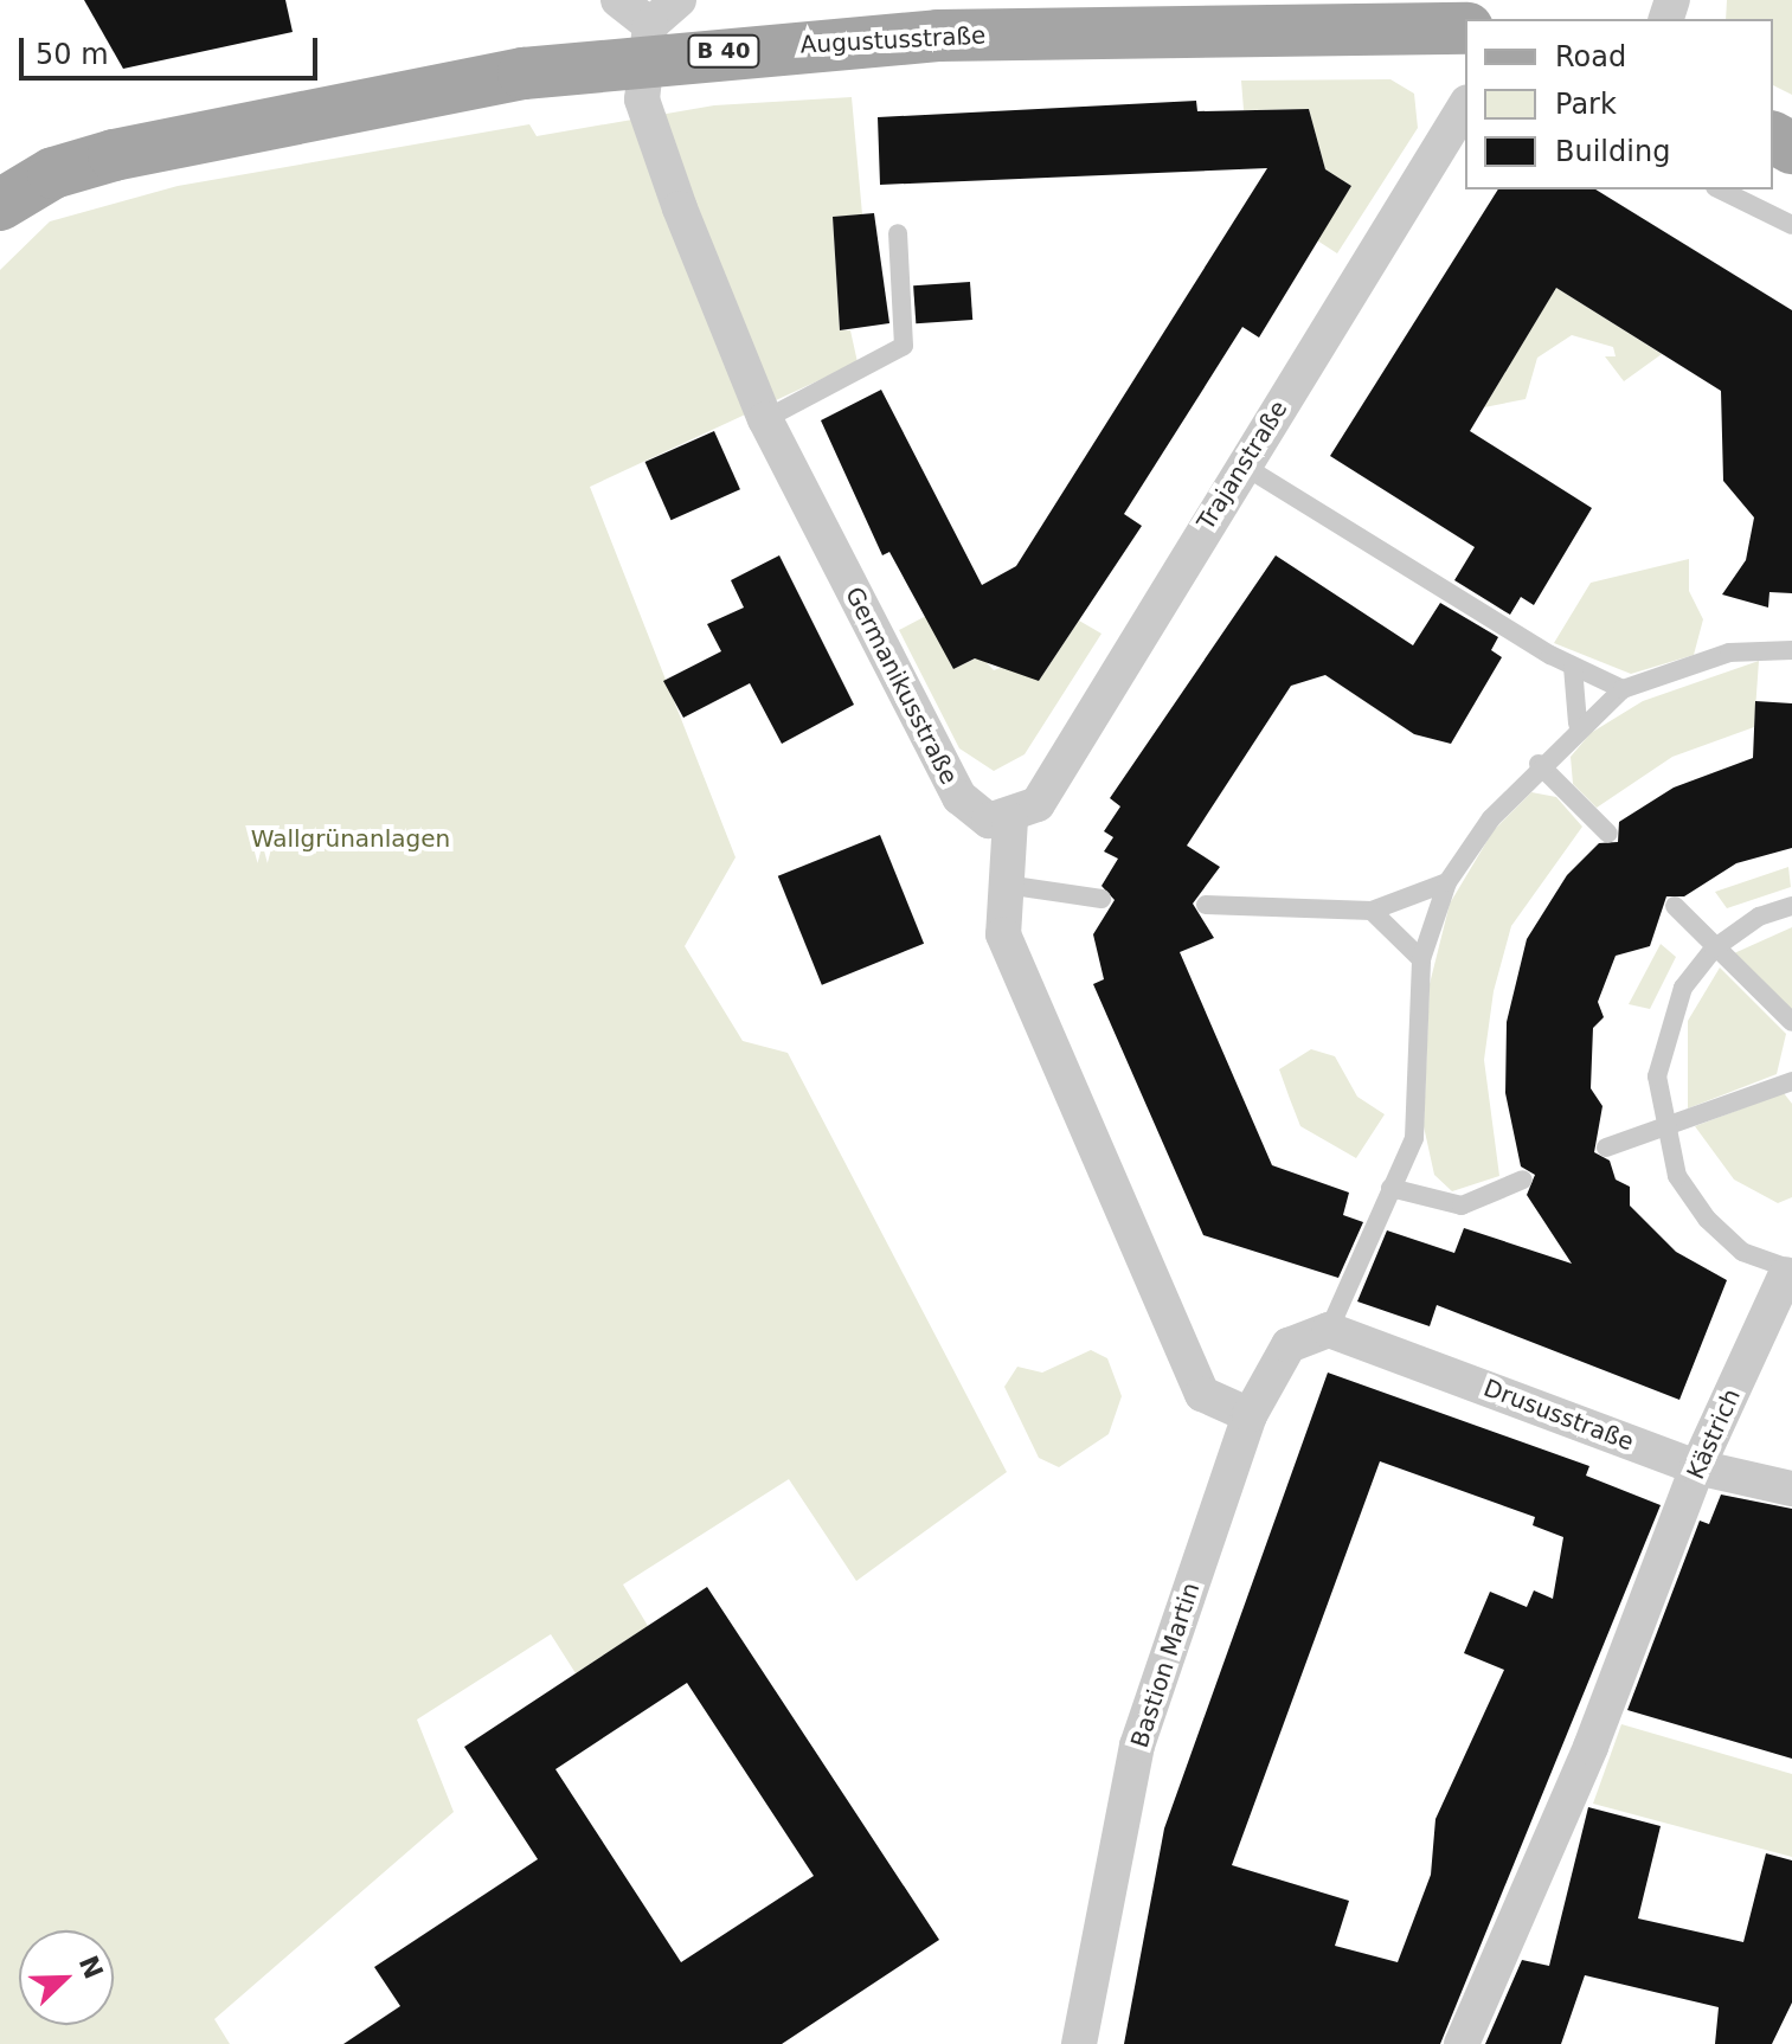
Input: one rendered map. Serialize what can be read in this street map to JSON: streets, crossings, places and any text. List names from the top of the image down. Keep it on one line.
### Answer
{"streets":{"main road":["Augustusstraße","B 40"],"street":["Trajanstraße","Germanikusstraße","Drususstraße","Kästrich","Bastion Martin"]},"crossings":[["Augustusstraße","Germanikusstraße"],["Trajanstraße","Germanikusstraße"],["Drususstraße","Kästrich"],["Drususstraße","Bastion Martin"]],"parks":["Wallgrünanlagen"],"legend":["Road","Park","Building"],"scale_bar":"50 m","north":"top right"}
